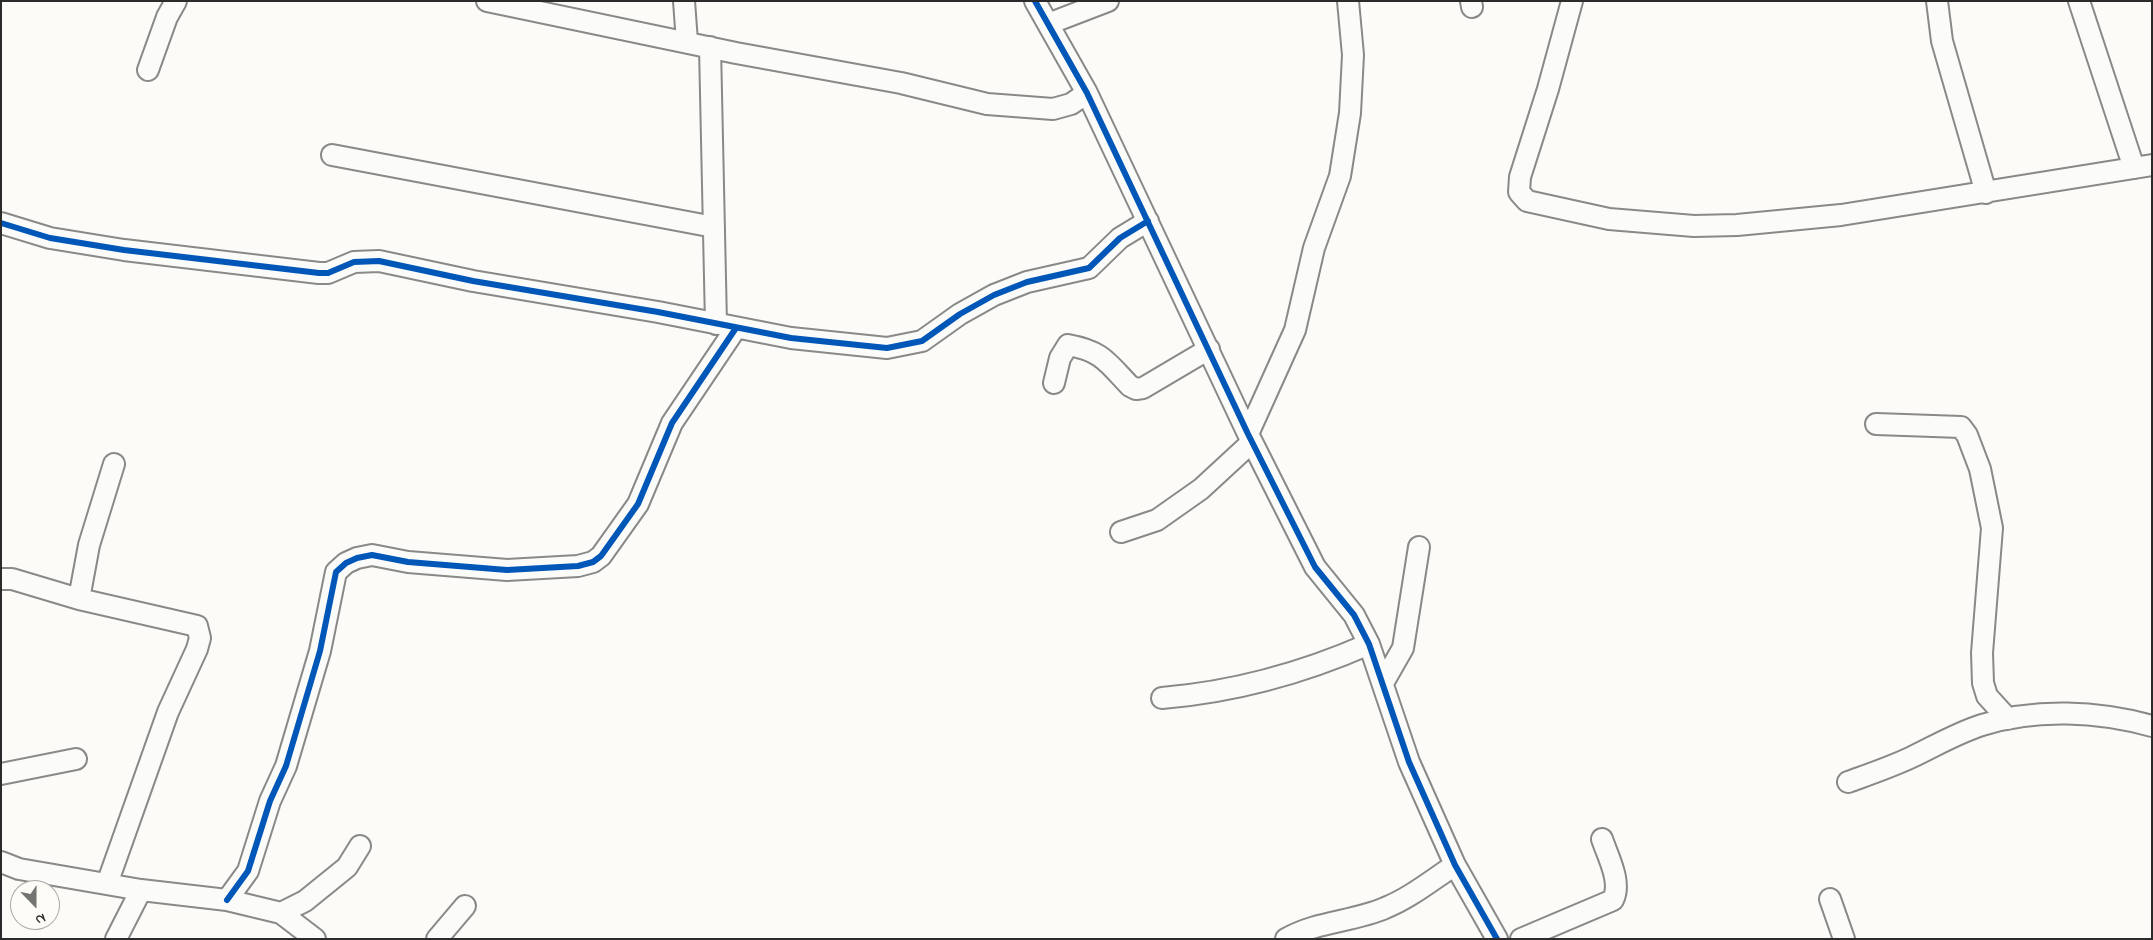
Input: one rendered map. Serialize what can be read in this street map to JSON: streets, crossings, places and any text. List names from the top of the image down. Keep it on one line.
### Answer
{"north":"bottom"}
